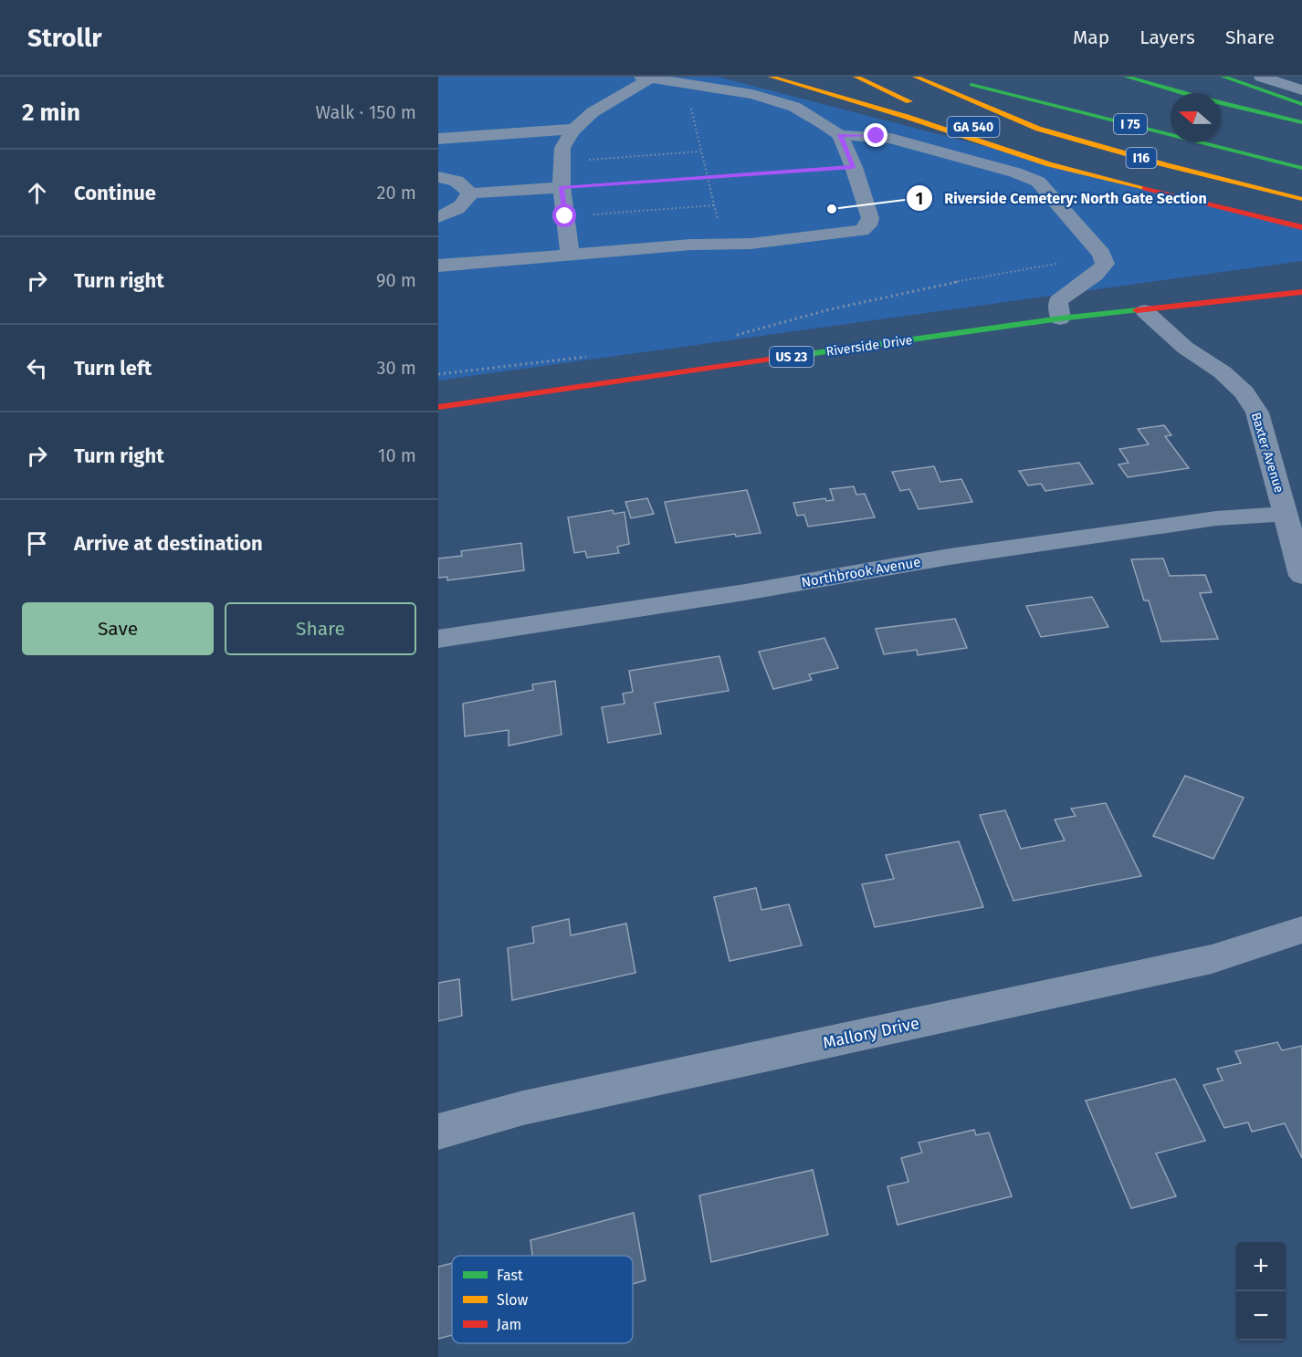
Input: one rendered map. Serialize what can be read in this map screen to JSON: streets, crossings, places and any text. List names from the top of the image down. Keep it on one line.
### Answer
{"streets":{"main road":["I 75","GA 540","I16","Riverside Drive","US 23"],"street":["Baxter Avenue","Northbrook Avenue","Mallory Drive"]},"crossings":[["Riverside Drive","Baxter Avenue"],["Baxter Avenue","Northbrook Avenue"]],"places":["Riverside Cemetery: North Gate Section"],"legend":["Fast","Slow","Jam"],"north":"left","page":{"header":"Strollr","nav":["Map","Layers","Share"],"heading":["2 min","Walk · 150 m"],"list":[["Continue","20 m"],["Turn right","90 m"],["Turn left","30 m"],["Turn right","10 m"],"Arrive at destination"],"buttons":["Save","Share"],"map_buttons":["+","−"]}}
